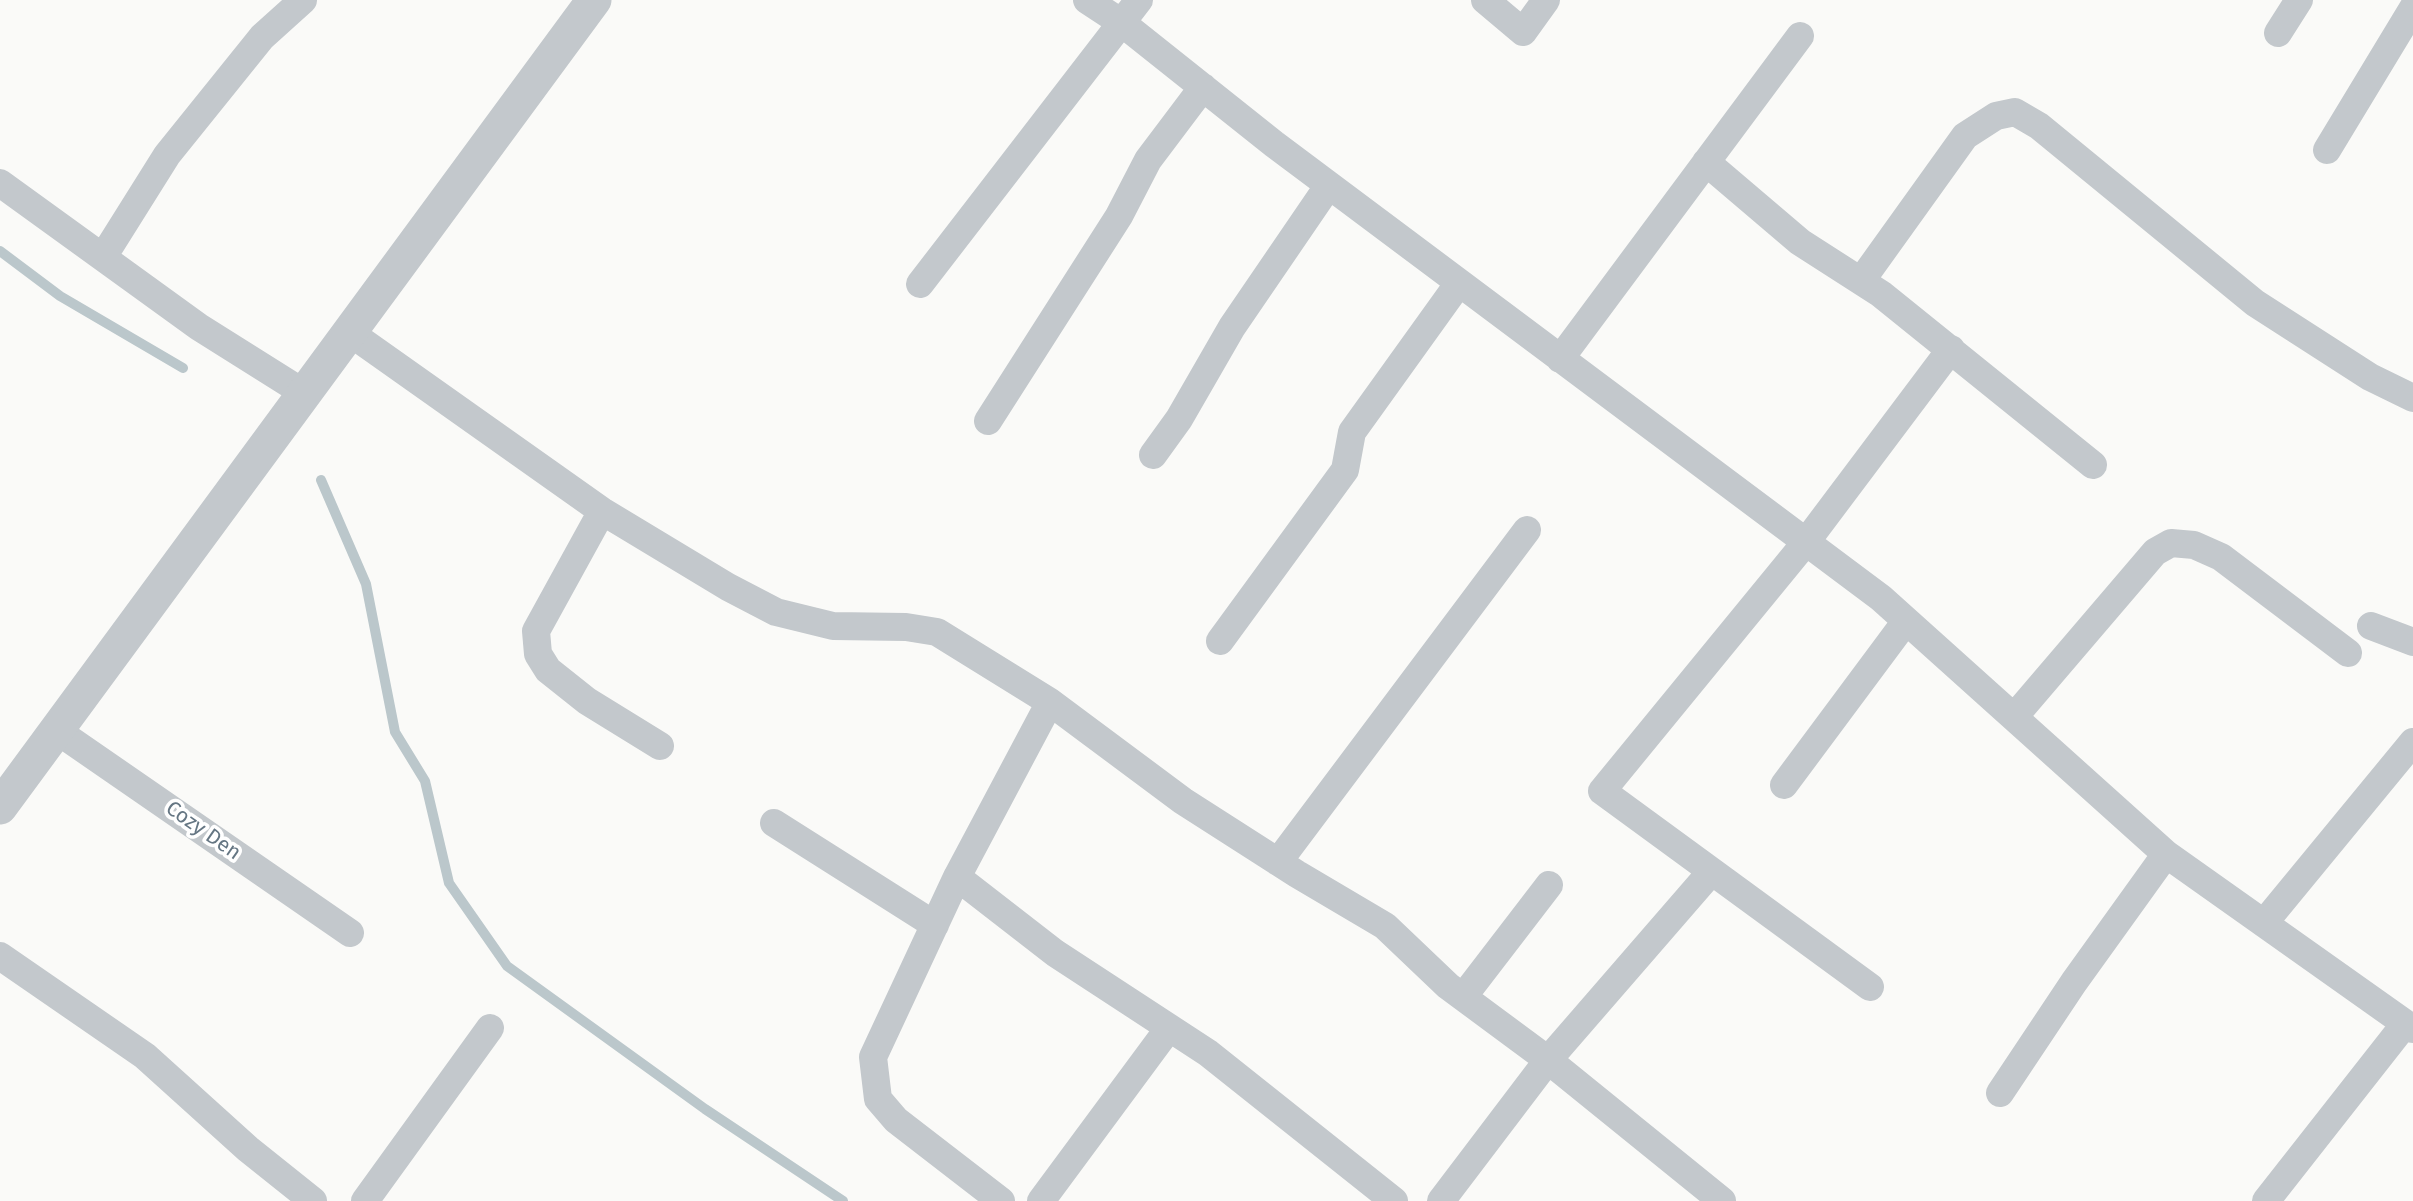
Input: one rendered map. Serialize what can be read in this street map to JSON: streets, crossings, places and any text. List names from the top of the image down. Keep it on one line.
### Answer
{"streets":{"street":["Cozy Den"]}}
